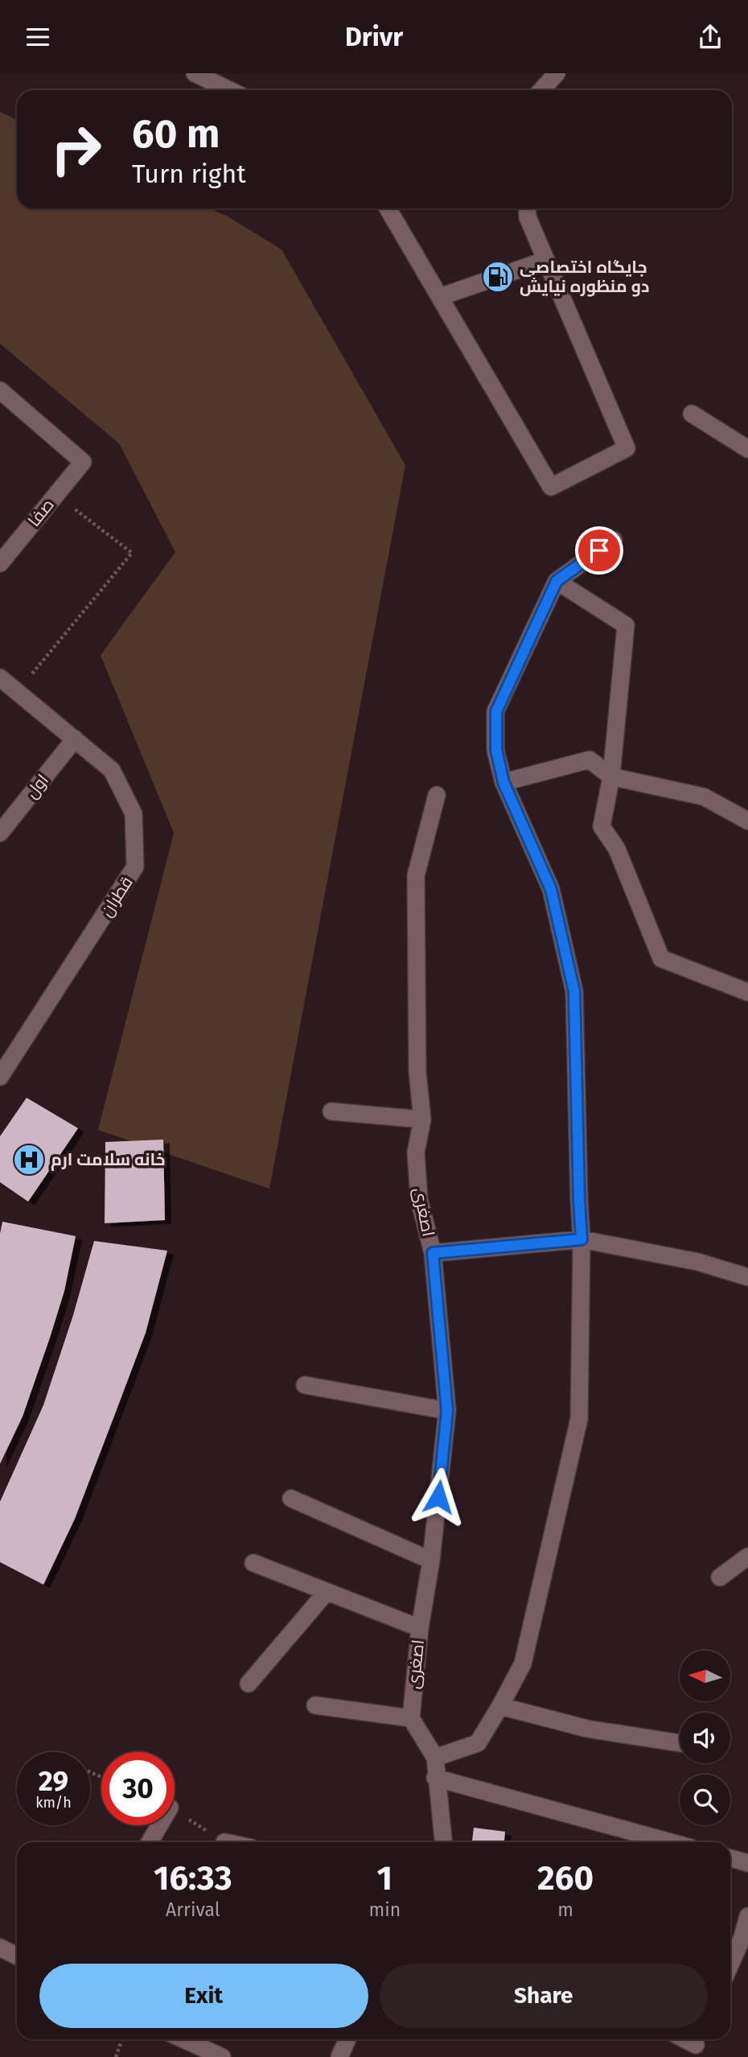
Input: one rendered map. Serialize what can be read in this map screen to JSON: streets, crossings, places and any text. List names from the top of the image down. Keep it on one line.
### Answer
{"streets":{"street":["صفا","اول","قطران","اصغری"]},"crossings":[["اول","قطران"]],"places":{"fuel station":["جایگاه اختصاصی دو منظوره نیایش"],"hospital":["خانه سلامت ارم"]},"north":"left","page":{"header":"Drivr","turn":["60 m","Turn right"],"speed":"29 km/h","limit":"30","eta":["16:33","Arrival","1","min","260","m"],"buttons":["Exit","Share"]}}
